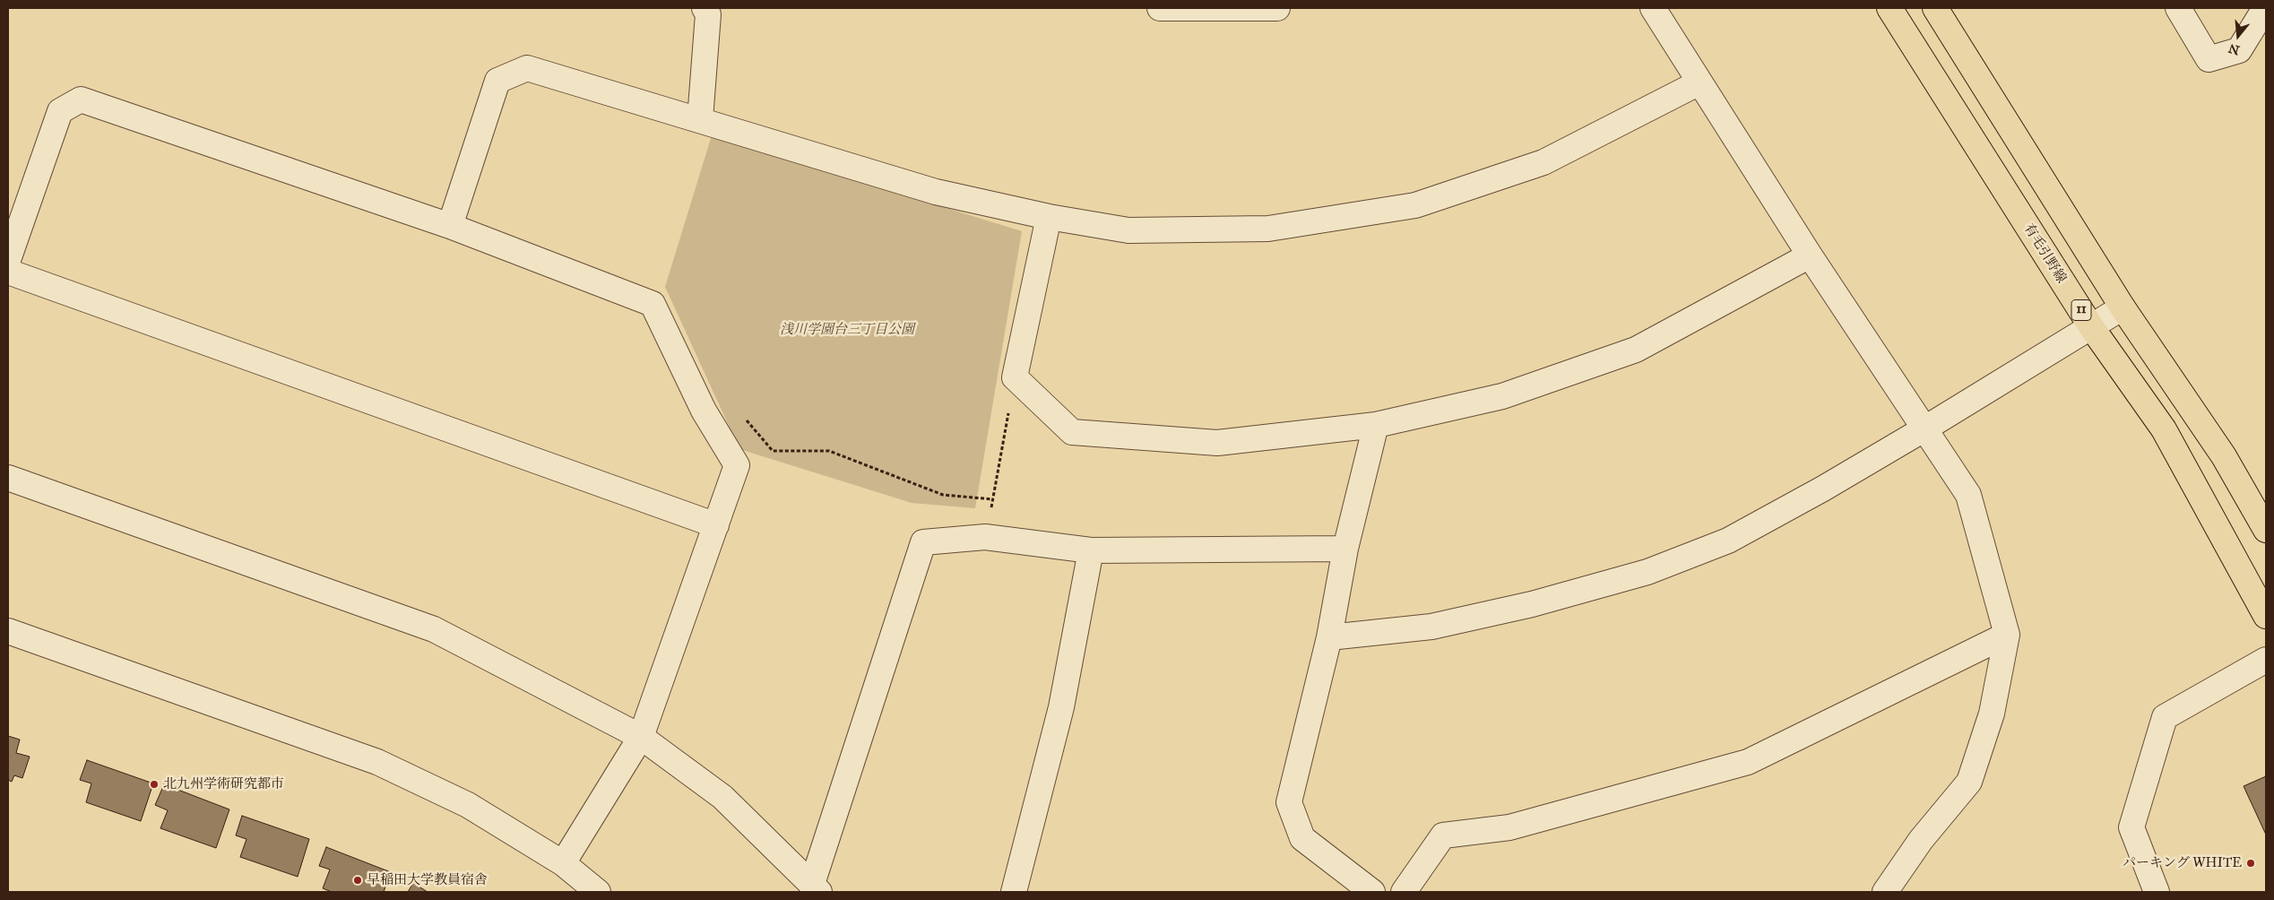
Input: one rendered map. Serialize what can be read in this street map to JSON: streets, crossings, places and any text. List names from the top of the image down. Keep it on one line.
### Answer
{"streets":{"main road":["有毛引野線","11"]},"parks":["浅川学園台三丁目公園"],"places":["北九州学術研究都市","パーキング WHITE","早稲田大学教員宿舎"],"north":"bottom"}
